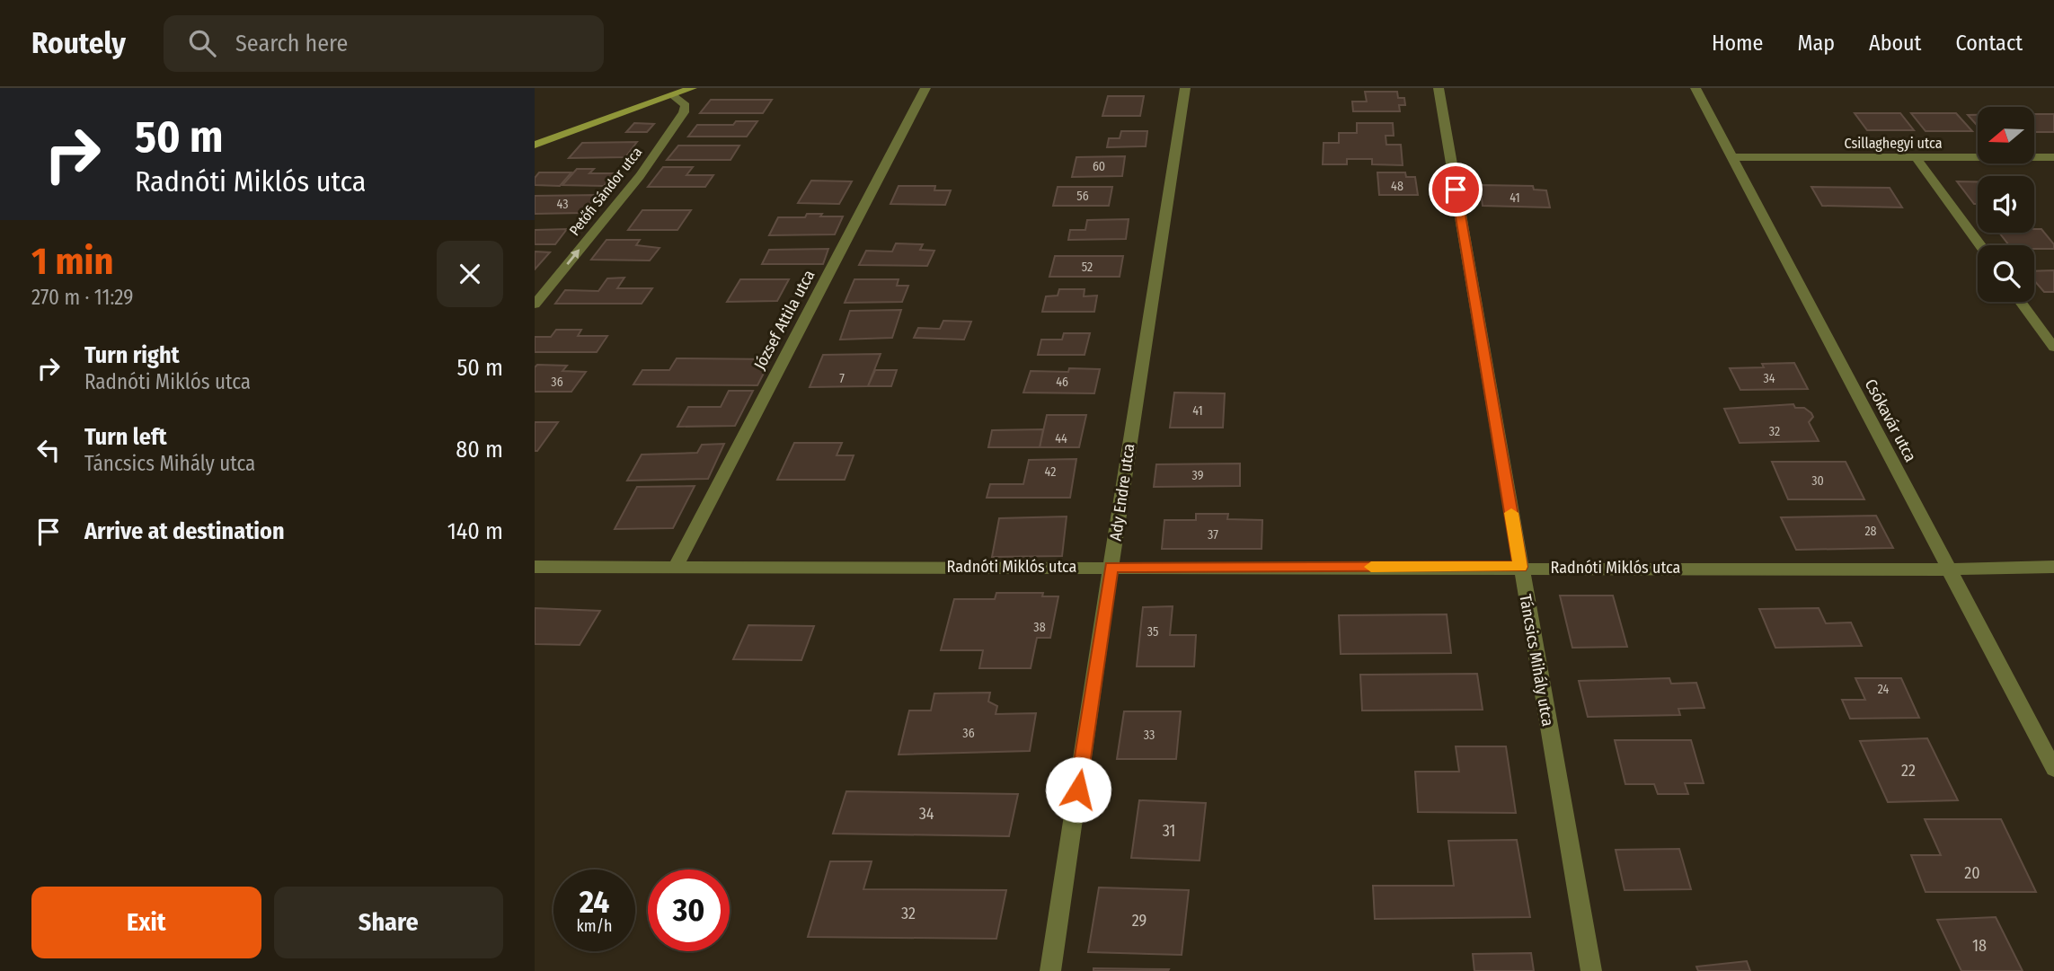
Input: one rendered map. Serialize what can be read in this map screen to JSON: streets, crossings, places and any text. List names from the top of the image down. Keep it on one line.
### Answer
{"streets":{"street":["Csillaghegyi utca","Petőfi Sándor utca","József Attila utca","Csókavár utca","Ady Endre utca","Radnóti Miklós utca","Táncsics Mihály utca"]},"crossings":[["Csillaghegyi utca","Csókavár utca"],["József Attila utca","Radnóti Miklós utca"],["Csókavár utca","Radnóti Miklós utca"],["Ady Endre utca","Radnóti Miklós utca"],["Radnóti Miklós utca","Táncsics Mihály utca"]],"one_way":["Petőfi Sándor utca"],"house_numbers":["60","48","56","41","43","52","7","34","36","46","41","32","44","42","39","30","28","37","38","35","24","36","33","22","34","31","20","32","29","18"],"north":"left","page":{"header":"Routely","search":"Search here","nav":["Home","Map","About","Contact"],"turn":["50 m","Radnóti Miklós utca"],"heading":["1 min","270 m · 11:29"],"list":[{"name":"Turn right","note":"Radnóti Miklós utca","value":"50 m"},{"name":"Turn left","note":"Táncsics Mihály utca","value":"80 m"},{"name":"Arrive at destination","value":"140 m"}],"speed":"24 km/h","limit":"30","buttons":["Exit","Share"]}}
